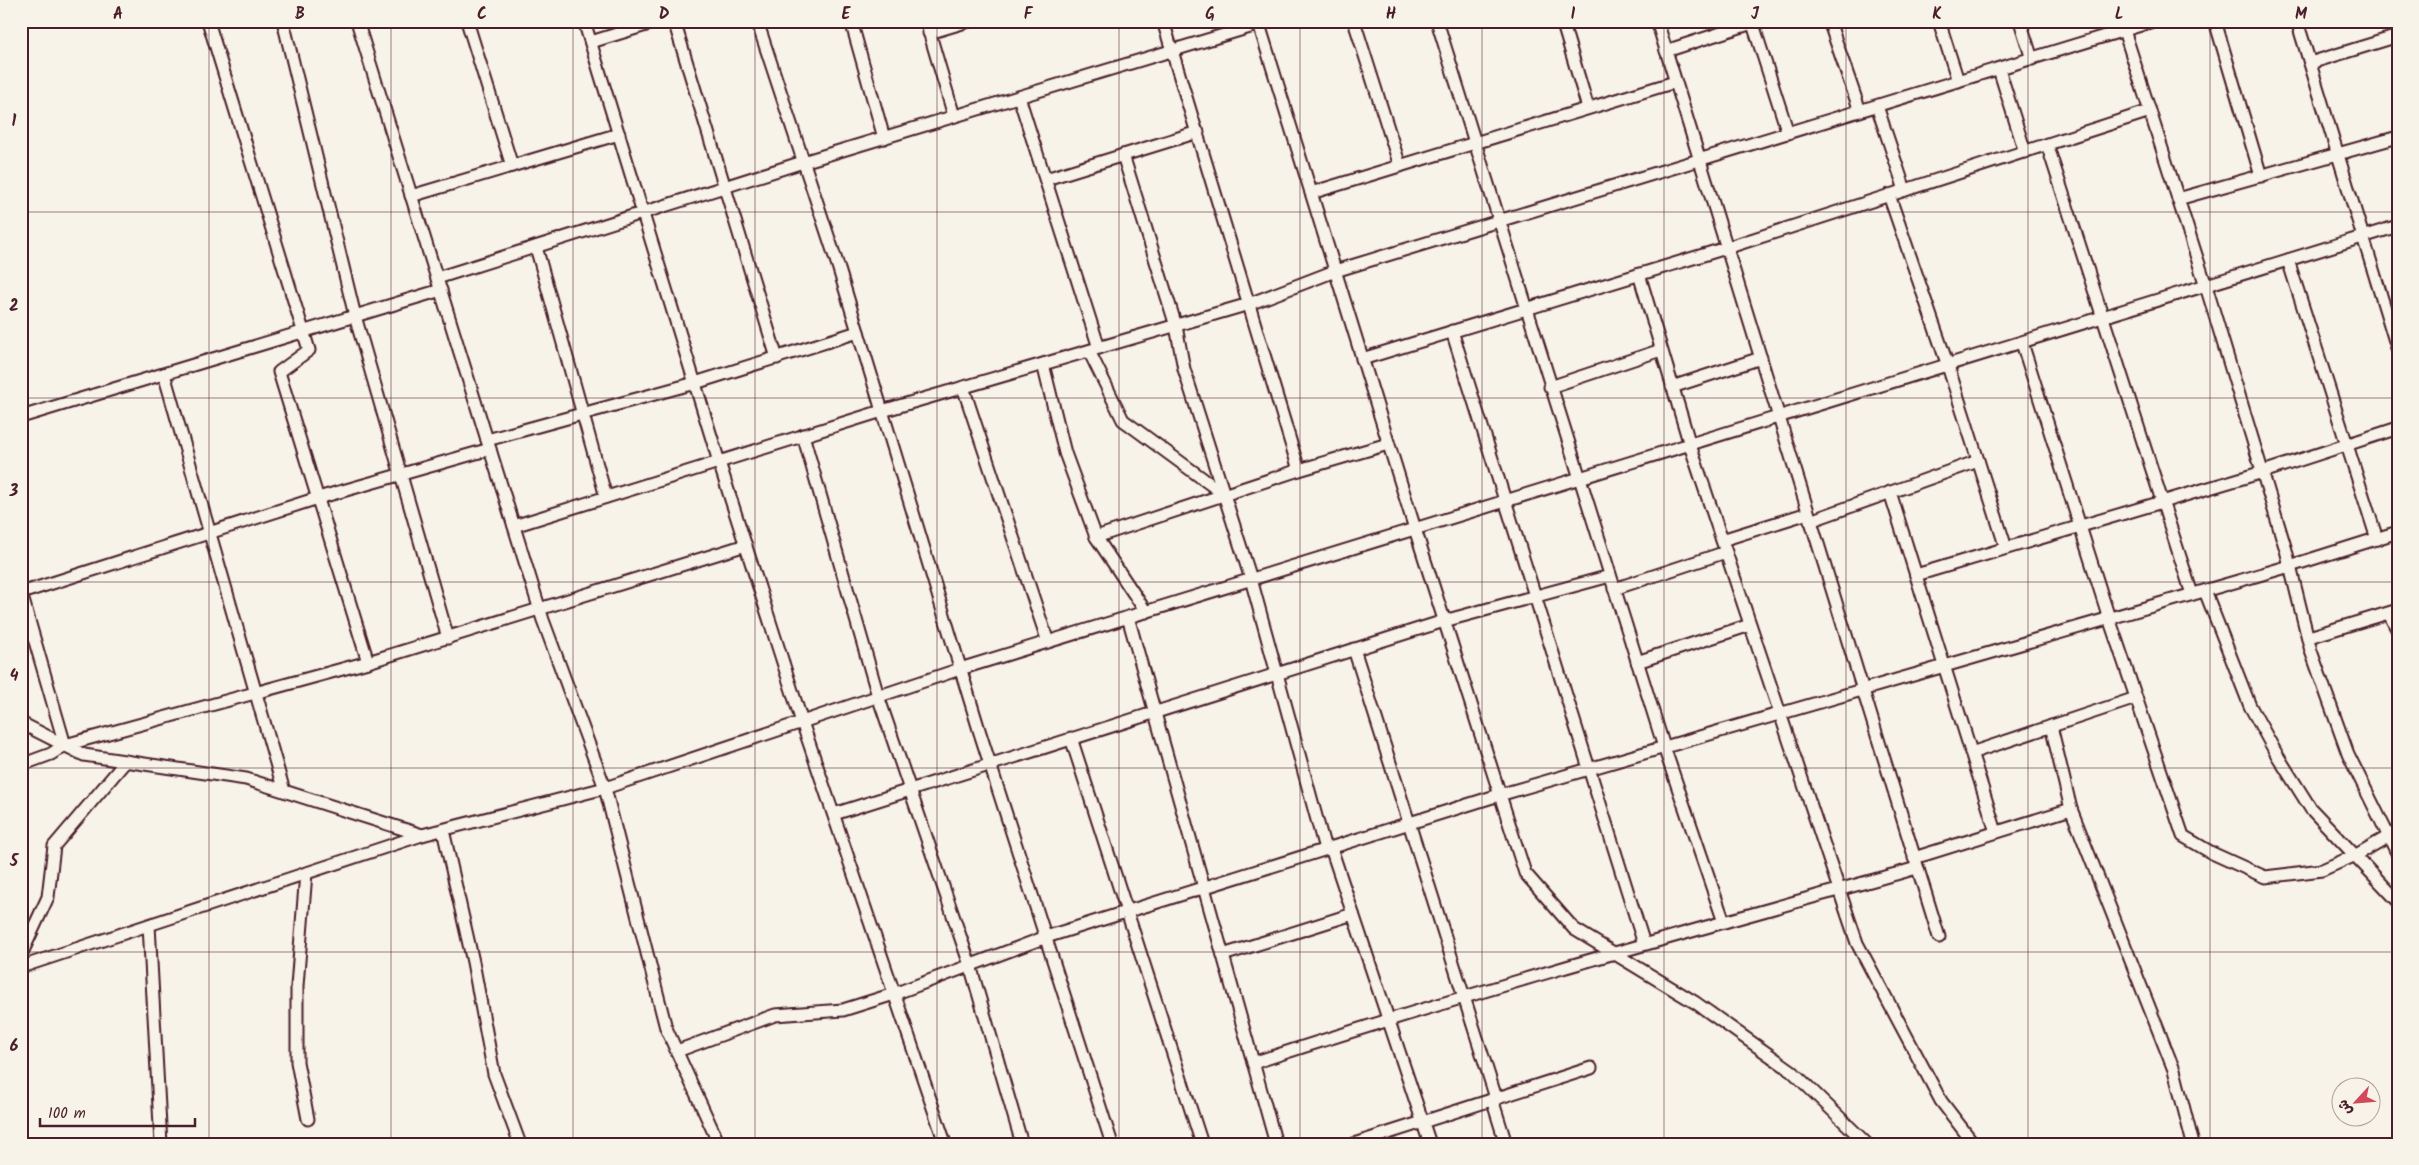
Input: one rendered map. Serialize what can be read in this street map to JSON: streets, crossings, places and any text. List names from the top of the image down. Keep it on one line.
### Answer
{"scale_bar":"100 m","north":"bottom left","grid":{"columns":["A","B","C","D","E","F","G","H","I","J","K","L","M"],"rows":["1","2","3","4","5","6"]}}
